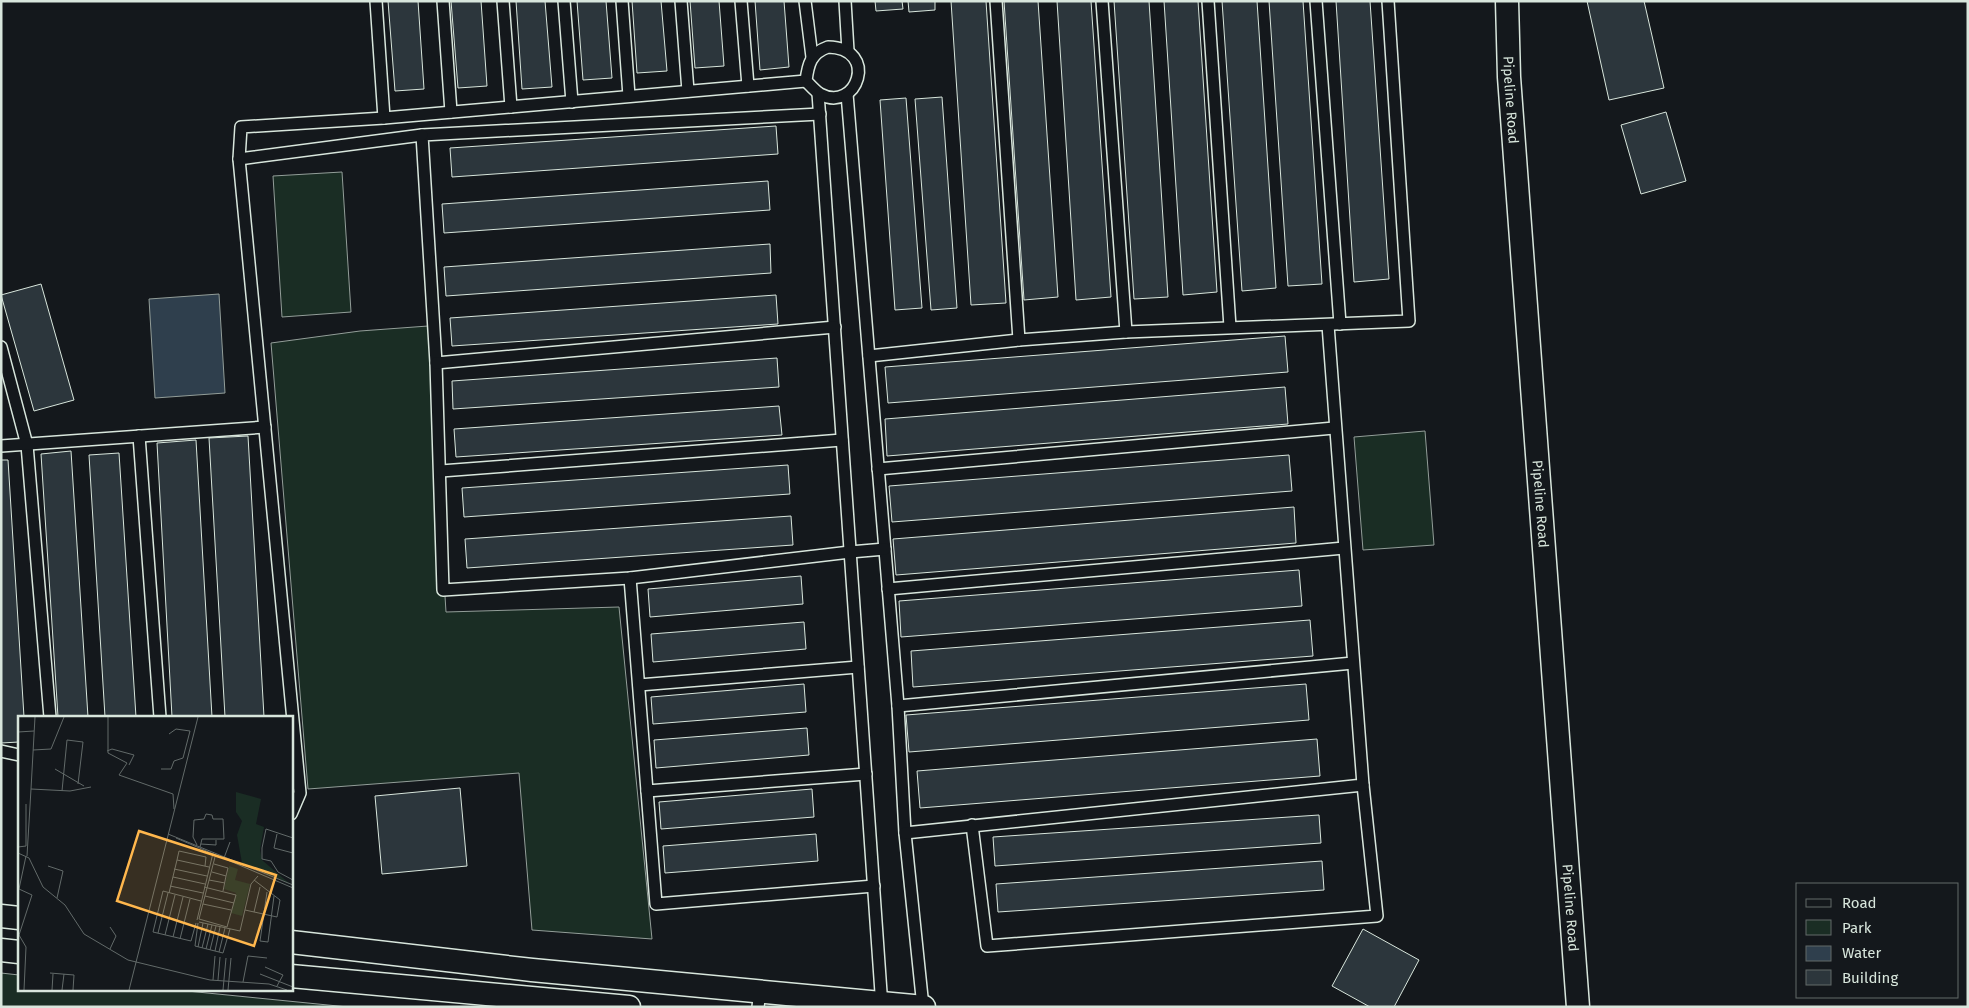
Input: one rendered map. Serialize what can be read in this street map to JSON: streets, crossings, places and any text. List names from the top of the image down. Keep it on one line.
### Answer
{"streets":{"street":["Pipeline Road"]},"legend":["Road","Park","Water","Building"]}
